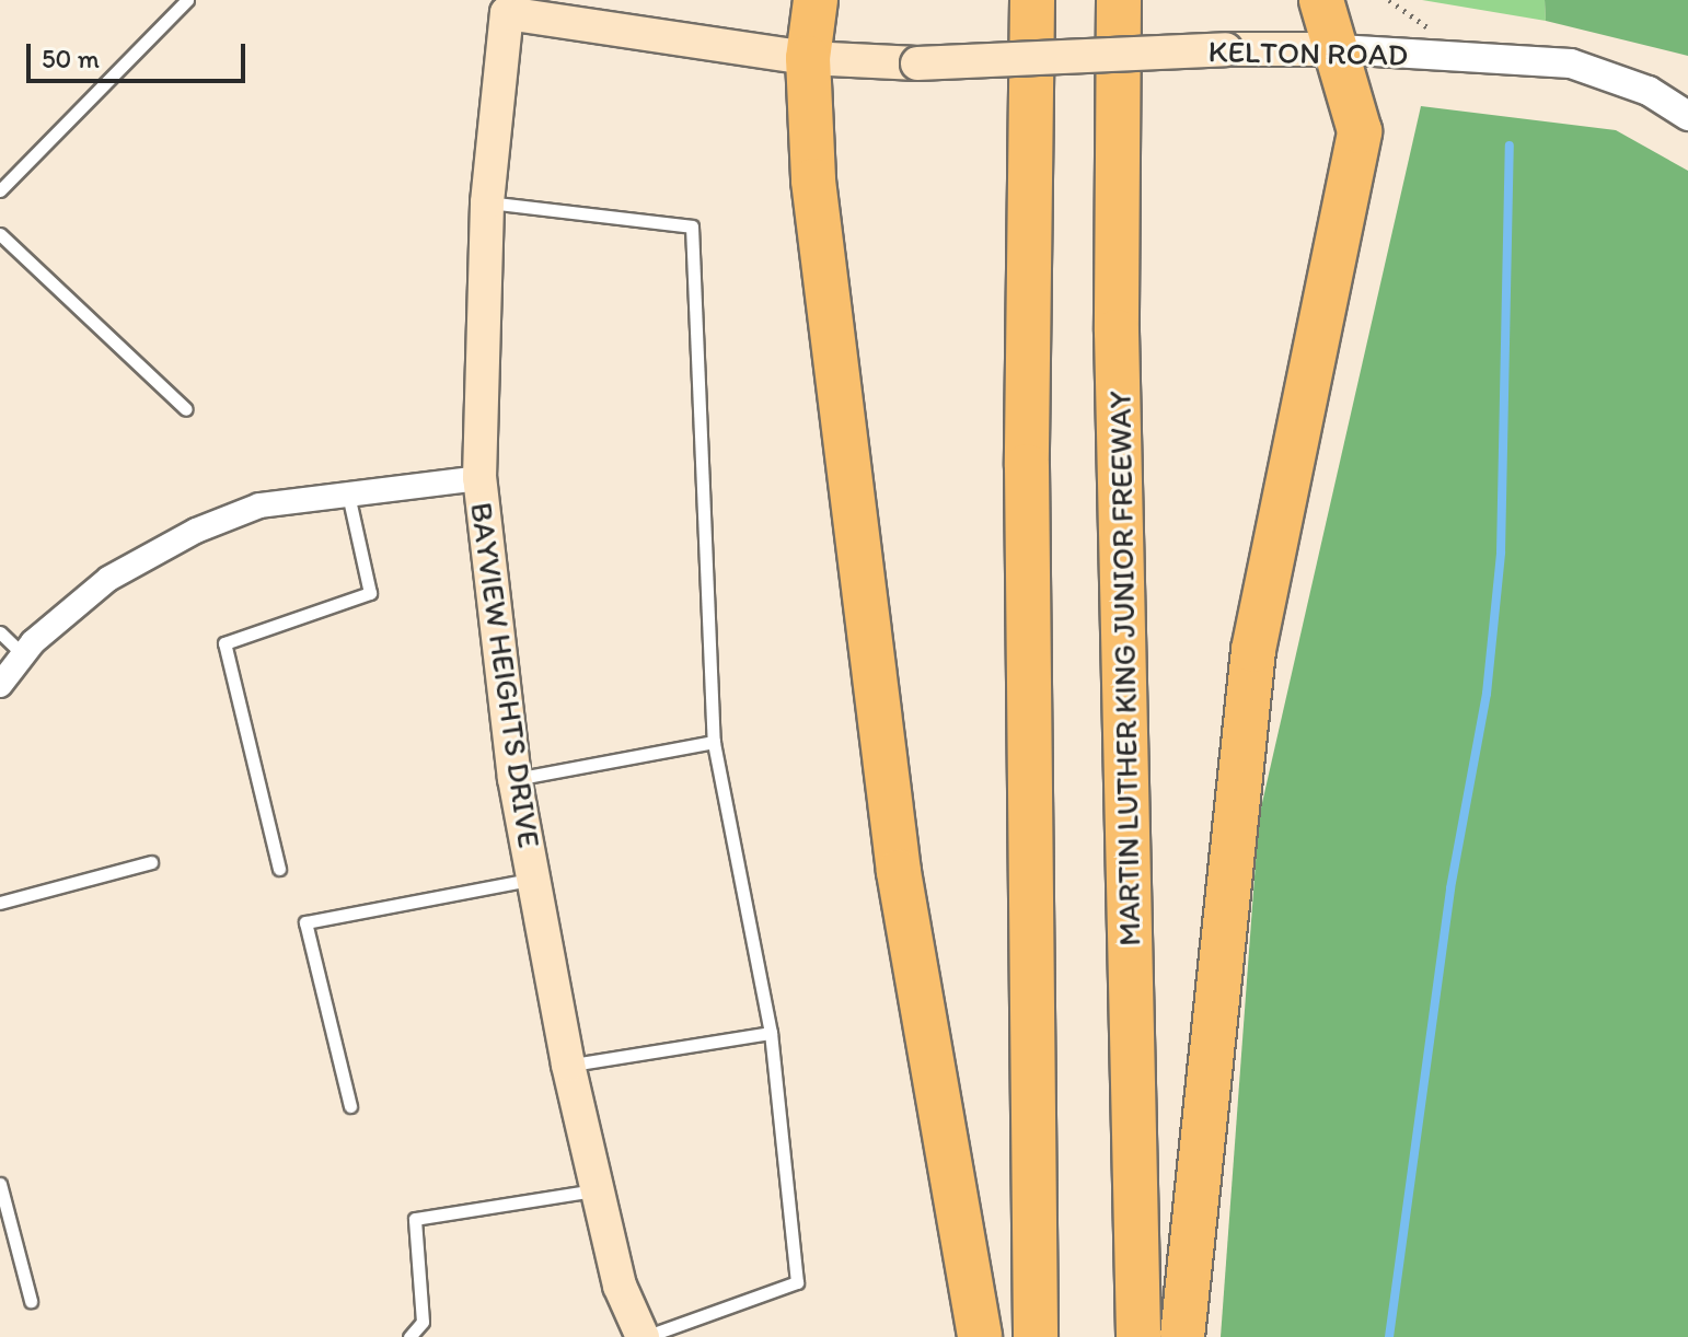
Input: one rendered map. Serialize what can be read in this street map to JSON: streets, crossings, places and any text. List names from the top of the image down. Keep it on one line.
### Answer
{"streets":{"highway":["MARTIN LUTHER KING JUNIOR FREEWAY"],"main road":["KELTON ROAD","BAYVIEW HEIGHTS DRIVE"]},"crossings":[["KELTON ROAD","BAYVIEW HEIGHTS DRIVE"]],"scale_bar":"50 m"}
